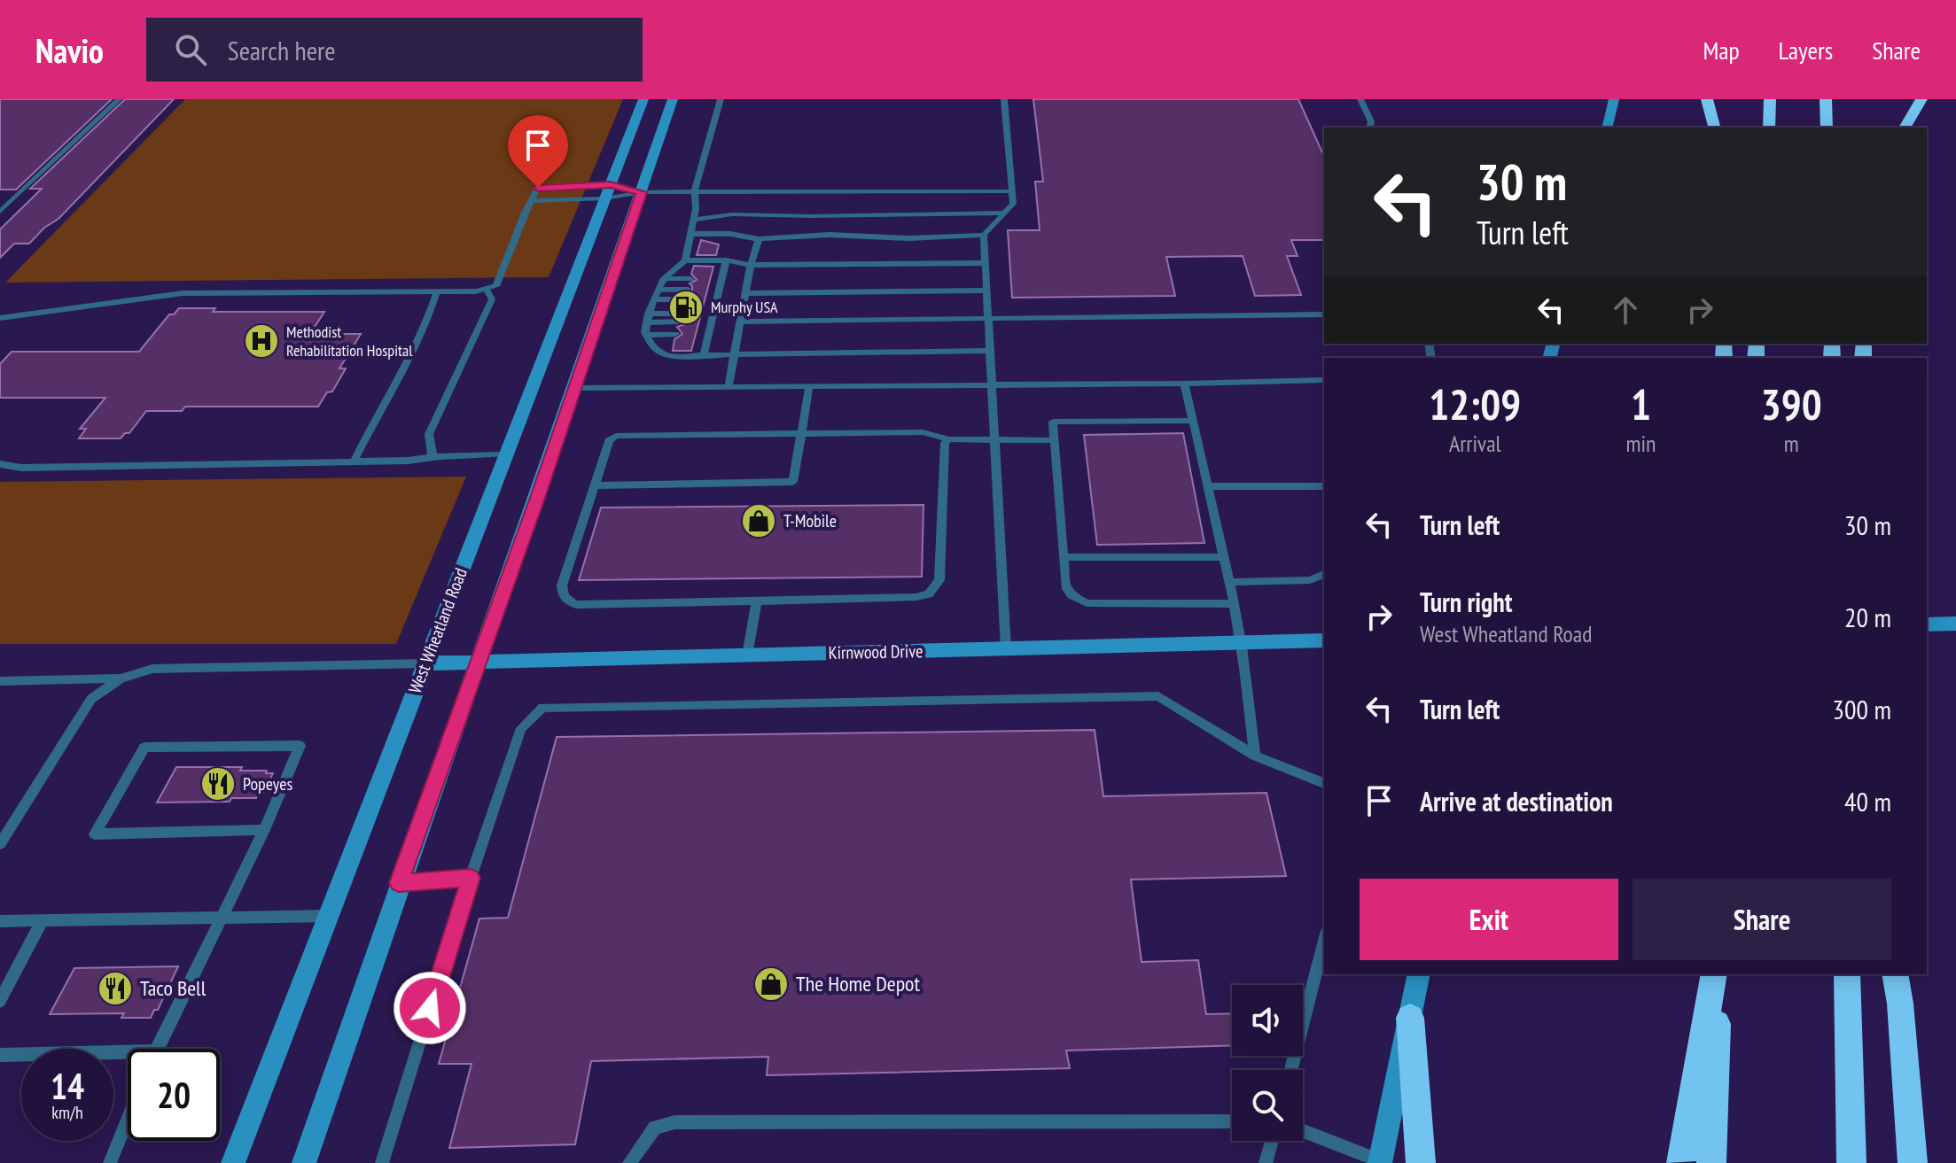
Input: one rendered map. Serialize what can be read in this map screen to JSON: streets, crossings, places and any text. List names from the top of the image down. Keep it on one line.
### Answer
{"streets":{"main road":["West Wheatland Road","Kirnwood Drive"]},"crossings":[["West Wheatland Road","Kirnwood Drive"]],"places":{"fuel station":["Murphy USA"],"hospital":["Methodist Rehabilitation Hospital"],"shop":["T-Mobile","The Home Depot"],"restaurant":["Popeyes","Taco Bell"]},"page":{"header":"Navio","search":"Search here","nav":["Map","Layers","Share"],"turn":["30 m","Turn left"],"eta":["12:09","Arrival","1","min","390","m"],"list":[{"name":"Turn left","value":"30 m"},{"name":"Turn right","note":"West Wheatland Road","value":"20 m"},{"name":"Turn left","value":"300 m"},{"name":"Arrive at destination","value":"40 m"}],"buttons":["Exit","Share"],"speed":"14 km/h","limit":"20"}}
